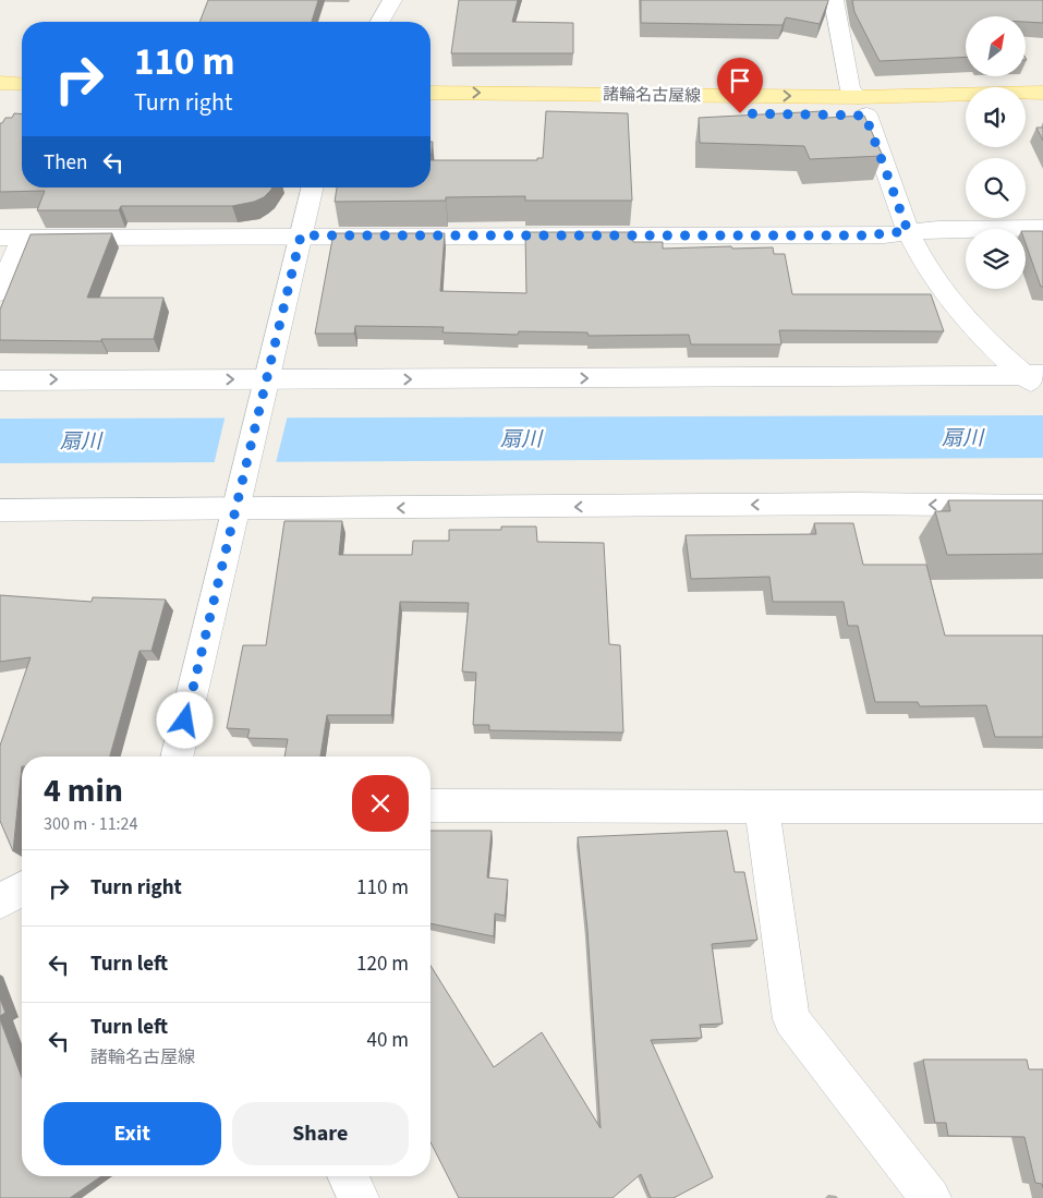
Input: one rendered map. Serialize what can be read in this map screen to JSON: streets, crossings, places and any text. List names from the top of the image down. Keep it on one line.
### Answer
{"streets":{"main road":["諸輪名古屋線"]},"water":["扇川"],"north":"top right","page":{"turn":["110 m","Turn right"],"then":"Then","heading":["4 min","300 m · 11:24"],"list":[{"name":"Turn right","value":"110 m"},{"name":"Turn left","value":"120 m"},{"name":"Turn left","note":"諸輪名古屋線","value":"40 m"}],"buttons":["Exit","Share"]}}
